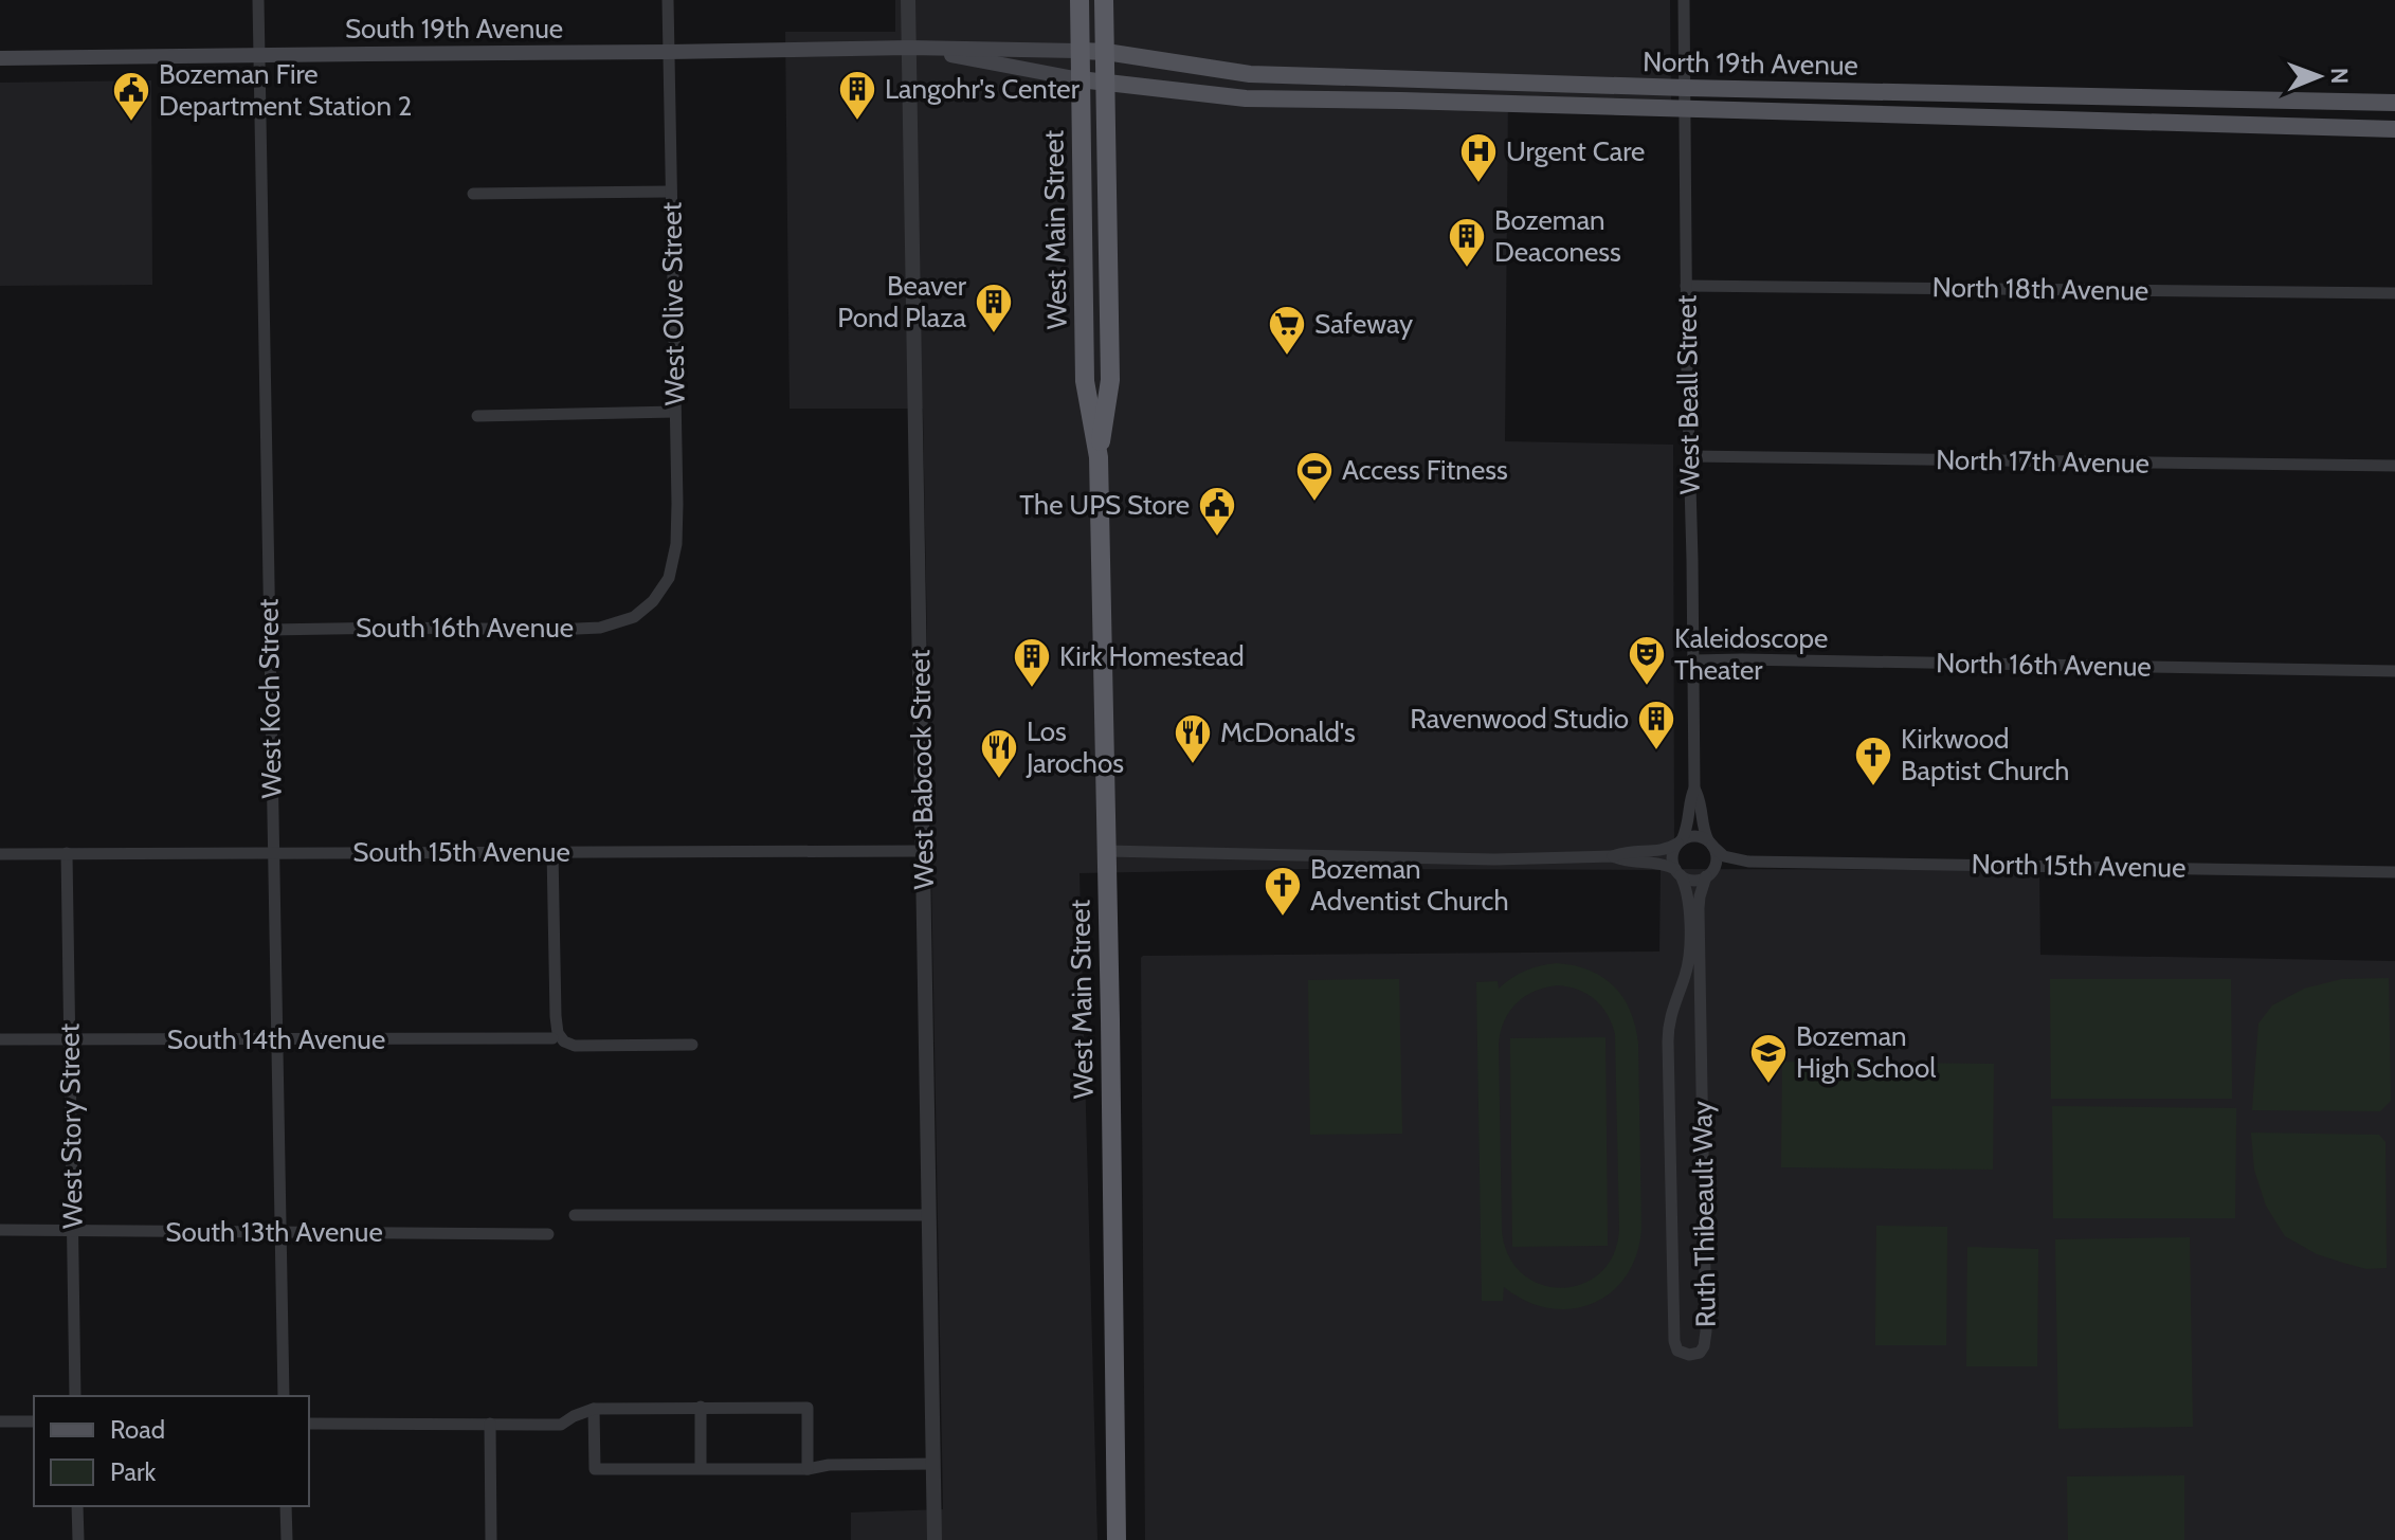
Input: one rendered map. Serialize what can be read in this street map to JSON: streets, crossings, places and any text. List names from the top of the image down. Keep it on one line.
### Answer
{"streets":{"highway":["West Main Street"],"main road":["South 19th Avenue","North 19th Avenue"],"street":["North 18th Avenue","West Olive Street","West Beall Street","North 17th Avenue","South 16th Avenue","North 16th Avenue","West Koch Street","West Babcock Street","South 15th Avenue","North 15th Avenue","South 14th Avenue","West Story Street","Ruth Thibeault Way","South 13th Avenue"]},"crossings":[["South 19th Avenue","North 19th Avenue"],["South 19th Avenue","West Main Street"],["South 19th Avenue","West Olive Street"],["South 19th Avenue","West Koch Street"],["South 19th Avenue","West Babcock Street"],["North 19th Avenue","West Main Street"],["North 19th Avenue","West Beall Street"],["North 18th Avenue","West Beall Street"],["West Olive Street","South 16th Avenue"],["West Beall Street","North 17th Avenue"],["West Beall Street","North 16th Avenue"],["West Beall Street","North 15th Avenue"],["West Beall Street","Ruth Thibeault Way"],["South 16th Avenue","West Koch Street"],["West Koch Street","South 15th Avenue"],["West Koch Street","South 14th Avenue"],["West Koch Street","South 13th Avenue"],["West Babcock Street","South 15th Avenue"],["South 15th Avenue","West Story Street"],["North 15th Avenue","Ruth Thibeault Way"],["South 14th Avenue","West Story Street"],["West Story Street","South 13th Avenue"]],"places":{"building":["Langohr's Center","Bozeman Deaconess","Beaver Pond Plaza","Kirk Homestead","Ravenwood Studio"],"public building":["Bozeman Fire Department Station 2","The UPS Store"],"hospital":["Urgent Care"],"supermarket":["Safeway"],"sports":["Access Fitness"],"theatre":["Kaleidoscope Theater"],"restaurant":["McDonald's","Los Jarochos"],"church":["Kirkwood Baptist Church","Bozeman Adventist Church"],"school or university":["Bozeman High School"]},"legend":["Road","Park"],"north":"right"}
